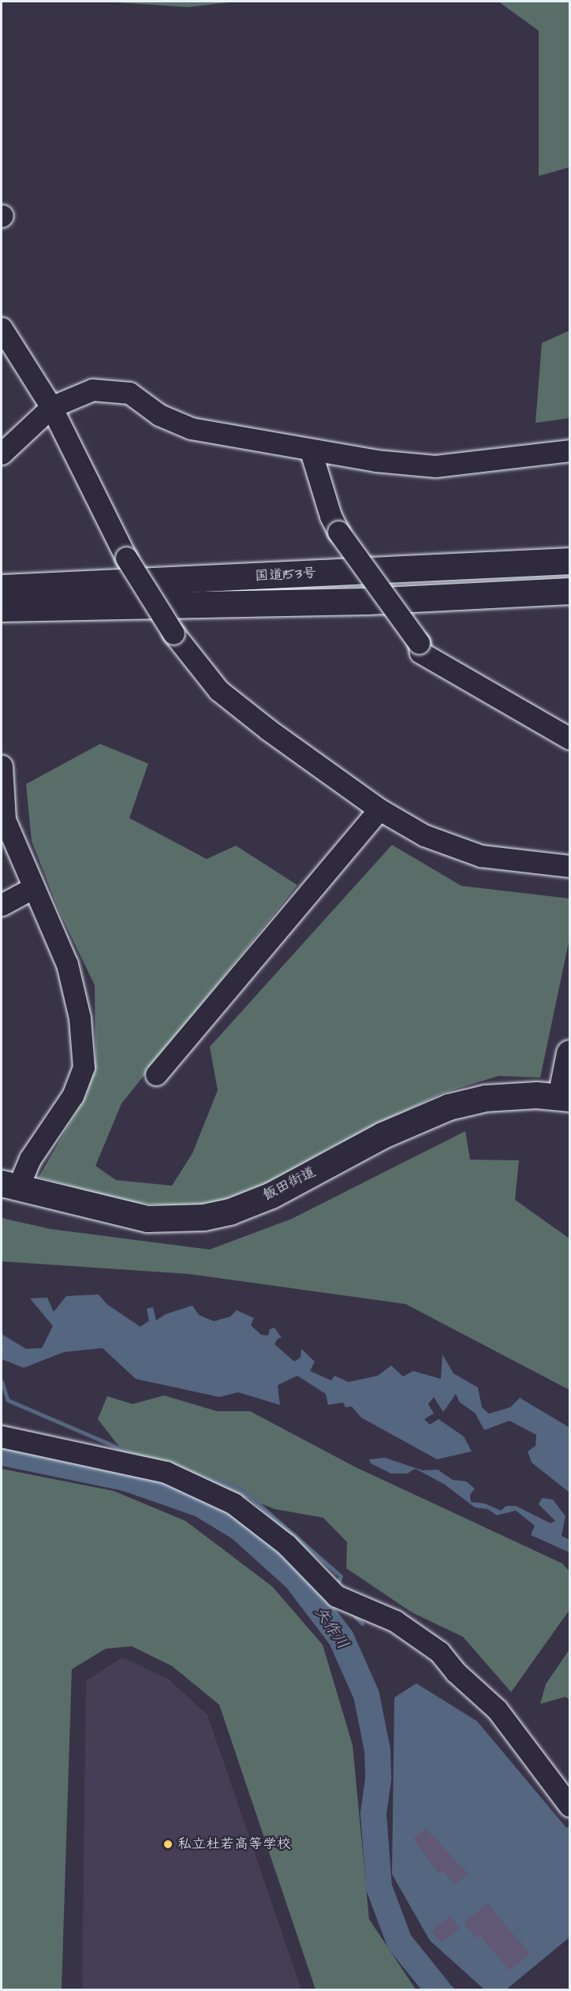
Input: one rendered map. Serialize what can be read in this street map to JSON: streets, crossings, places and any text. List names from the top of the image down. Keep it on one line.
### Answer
{"streets":{"highway":["国道153号","飯田街道"]},"water":["矢作川"],"places":["私立杜若高等学校"]}
